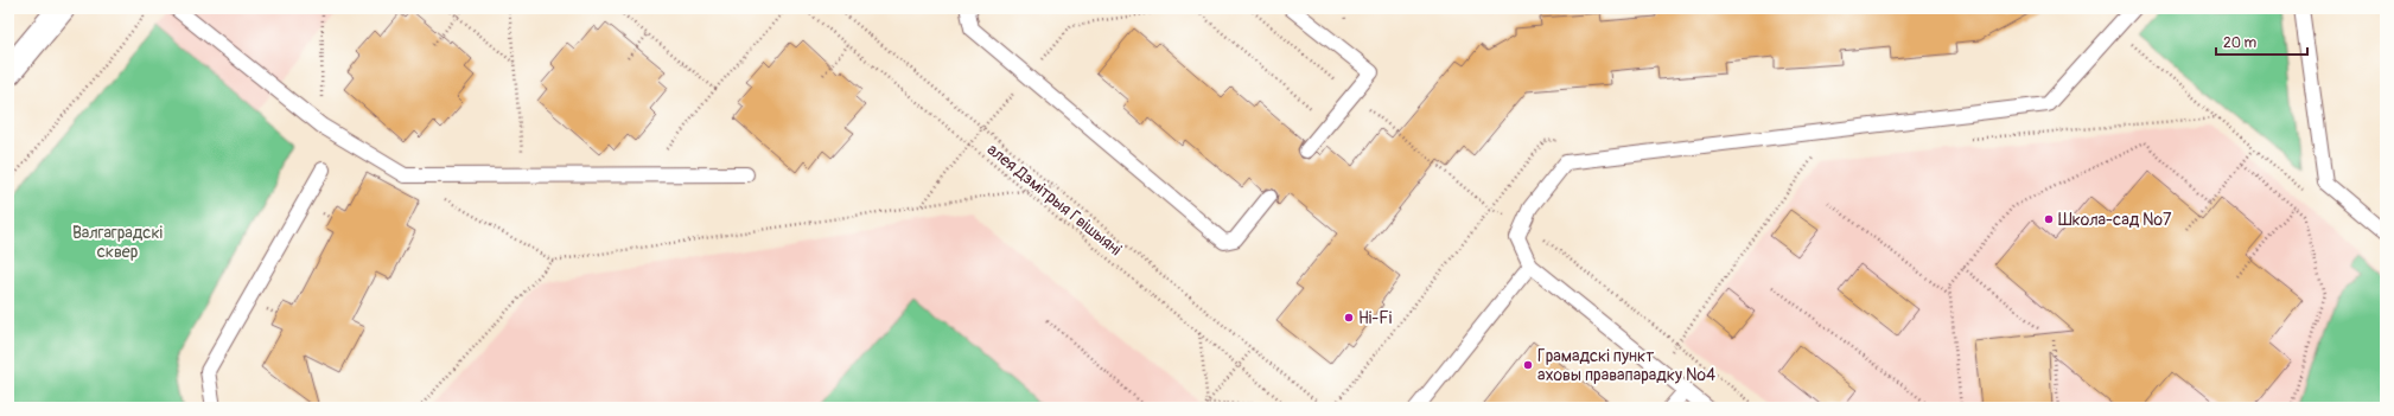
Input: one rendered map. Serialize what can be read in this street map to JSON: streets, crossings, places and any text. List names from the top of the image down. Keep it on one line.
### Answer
{"streets":{"path":["алея Дзмітрыя Гвішыяні"]},"parks":["Валгаградскі сквер"],"places":["Школа-сад №7","Hi-Fi","Грамадскі пункт аховы правапарадку №4"],"scale_bar":"20 m"}
